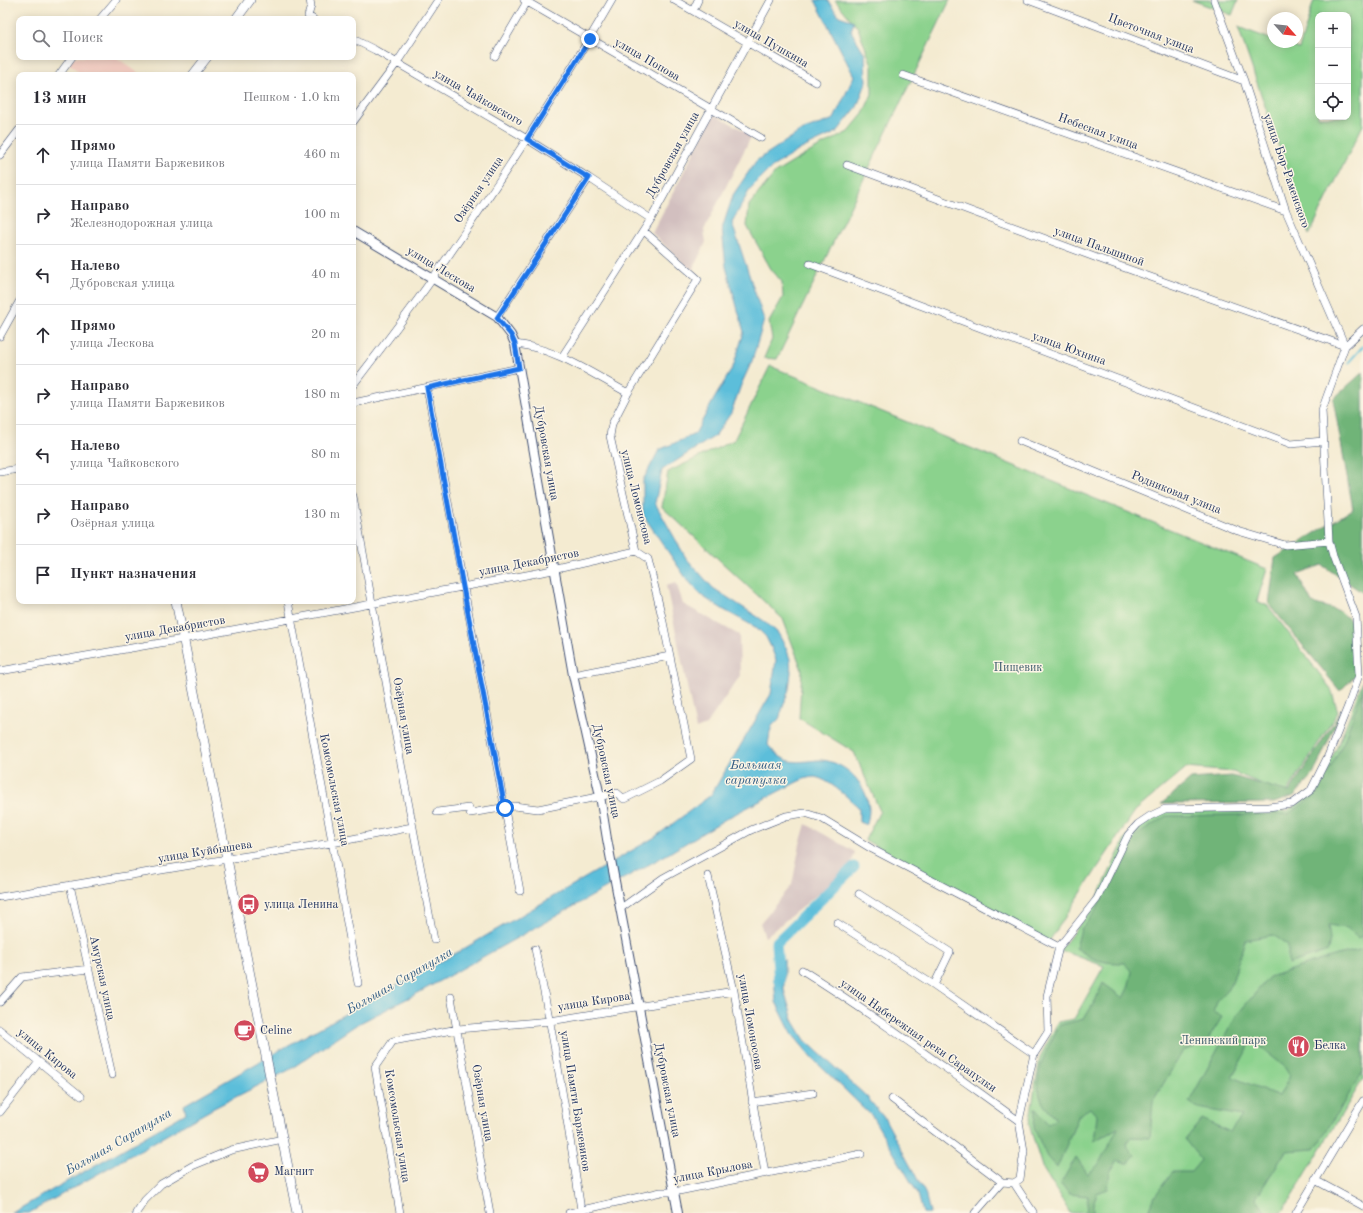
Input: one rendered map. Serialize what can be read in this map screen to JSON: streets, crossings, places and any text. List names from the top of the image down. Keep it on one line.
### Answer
{"streets":{"street":["Цветочная улица","улица Пушкина","улица Попова","улица Чайковского","Небесная улица","Дубровская улица","улица Бор-Раменского","Озёрная улица","улица Пальшиной","улица Лескова","улица Юхнина","Родниковая улица","улица Ломоносова","улица Декабристов","Комсомольская улица","улица Куйбышева","Амурская улица","улица Кирова","улица Набережная реки Сарапулки","улица Памяти Баржевиков","улица Крылова"]},"crossings":[["Цветочная улица","улица Бор-Раменского"],["улица Пушкина","Дубровская улица"],["улица Попова","Дубровская улица"],["улица Попова","Озёрная улица"],["улица Чайковского","Дубровская улица"],["улица Чайковского","Озёрная улица"],["Небесная улица","улица Бор-Раменского"],["Дубровская улица","улица Лескова"],["Дубровская улица","улица Ломоносова"],["Дубровская улица","улица Декабристов"],["Дубровская улица","улица Кирова"],["Дубровская улица","улица Крылова"],["улица Бор-Раменского","улица Пальшиной"],["Озёрная улица","улица Лескова"],["Озёрная улица","улица Декабристов"],["Озёрная улица","Комсомольская улица"],["Озёрная улица","улица Куйбышева"],["Озёрная улица","улица Кирова"],["улица Ломоносова","улица Декабристов"],["улица Ломоносова","улица Кирова"],["улица Ломоносова","улица Крылова"],["улица Декабристов","Комсомольская улица"],["Комсомольская улица","улица Куйбышева"],["Комсомольская улица","улица Кирова"],["улица Куйбышева","Амурская улица"],["улица Кирова","улица Памяти Баржевиков"],["улица Памяти Баржевиков","улица Крылова"]],"water":["Большая сарапулка","Большая Сарапулка"],"parks":["Пищевик","Ленинский парк"],"places":{"bus stop":["улица Ленина"],"cafe":["Celine"],"restaurant":["Белка"],"supermarket":["Магнит"]},"north":"bottom right","page":{"map_buttons":["+","−"],"search":"Поиск","heading":["13 мин","Пешком · 1.0 km"],"list":[["Прямо","улица Памяти Баржевиков","460 m"],["Направо","Железнодорожная улица","100 m"],["Налево","Дубровская улица","40 m"],["Прямо","улица Лескова","20 m"],["Направо","улица Памяти Баржевиков","180 m"],["Налево","улица Чайковского","80 m"],["Направо","Озёрная улица","130 m"],"Пункт назначения"]}}
